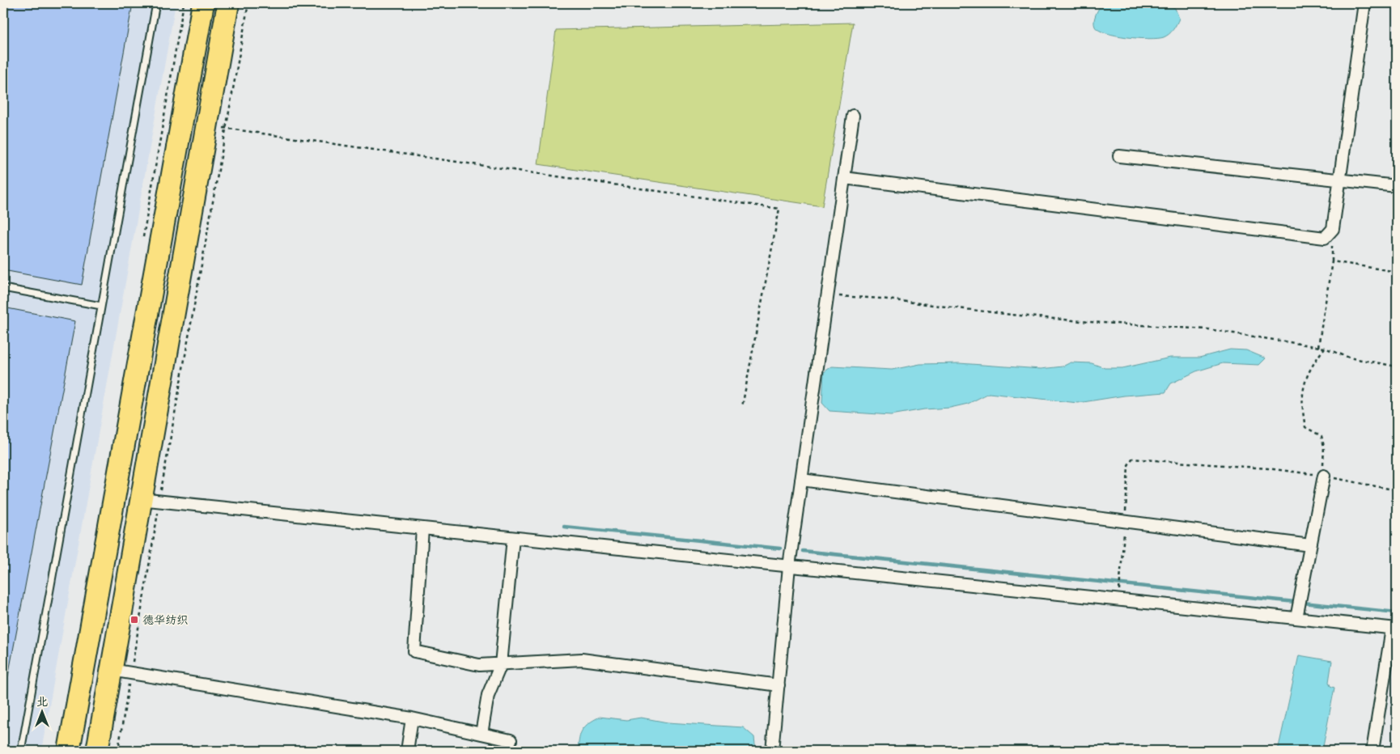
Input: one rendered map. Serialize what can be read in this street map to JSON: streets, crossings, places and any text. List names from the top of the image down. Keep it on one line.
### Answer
{"places":{"transit":["德华纺织"]},"north":"top"}
